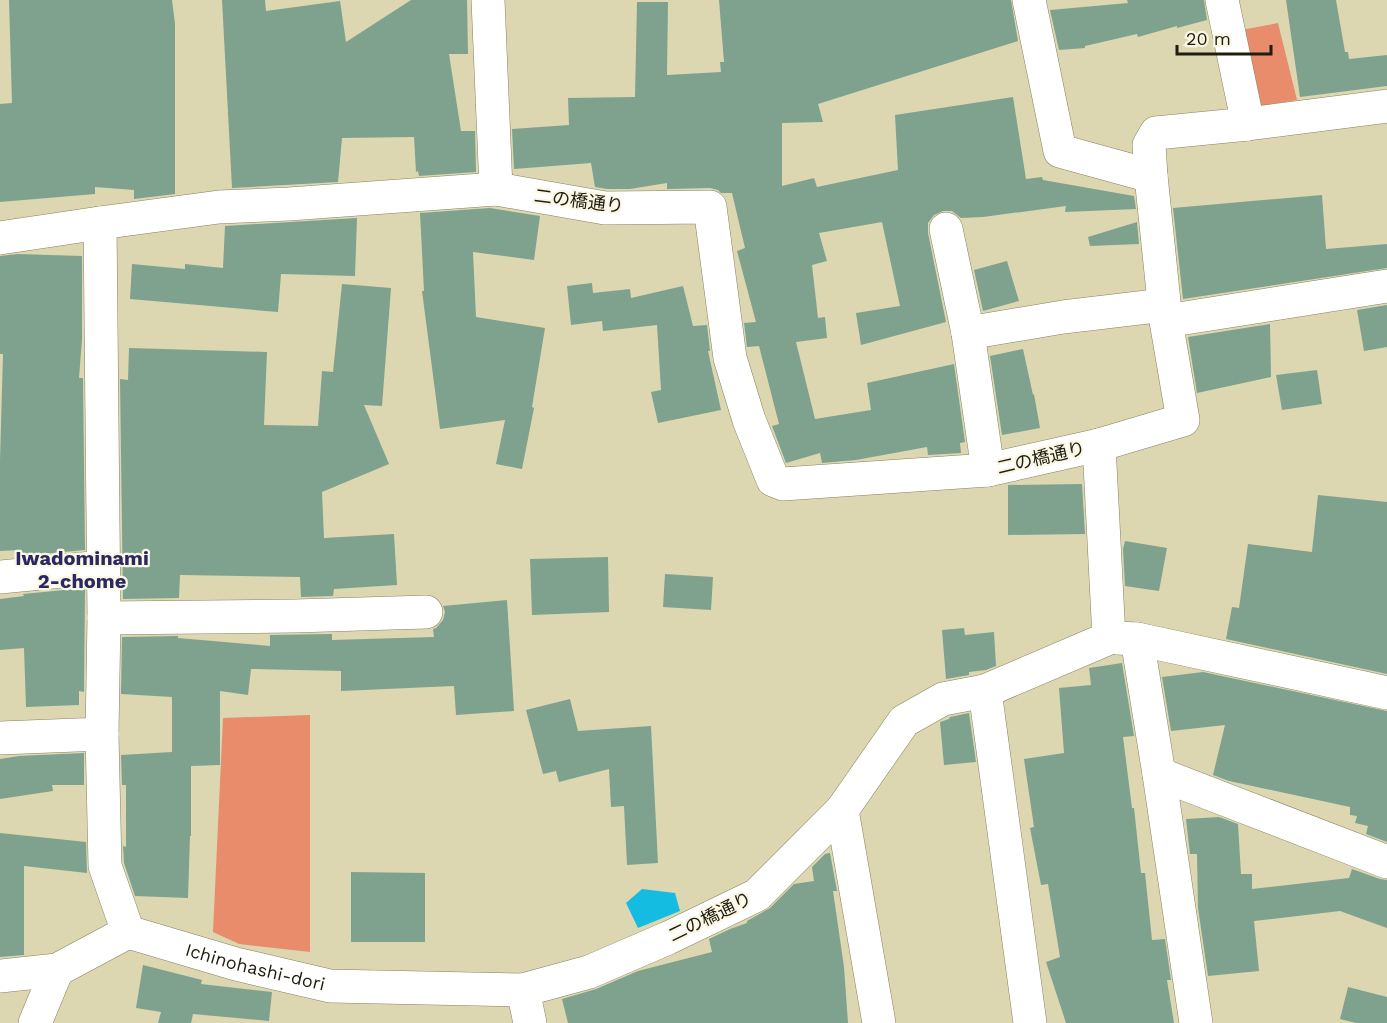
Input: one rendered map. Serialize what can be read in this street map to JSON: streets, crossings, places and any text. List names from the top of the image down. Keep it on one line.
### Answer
{"streets":{"street":["二の橋通り","Ichinohashi-dori"]},"crossings":[["二の橋通り","Ichinohashi-dori"]],"districts":["Iwadominami 2-chome"],"scale_bar":"20 m"}
